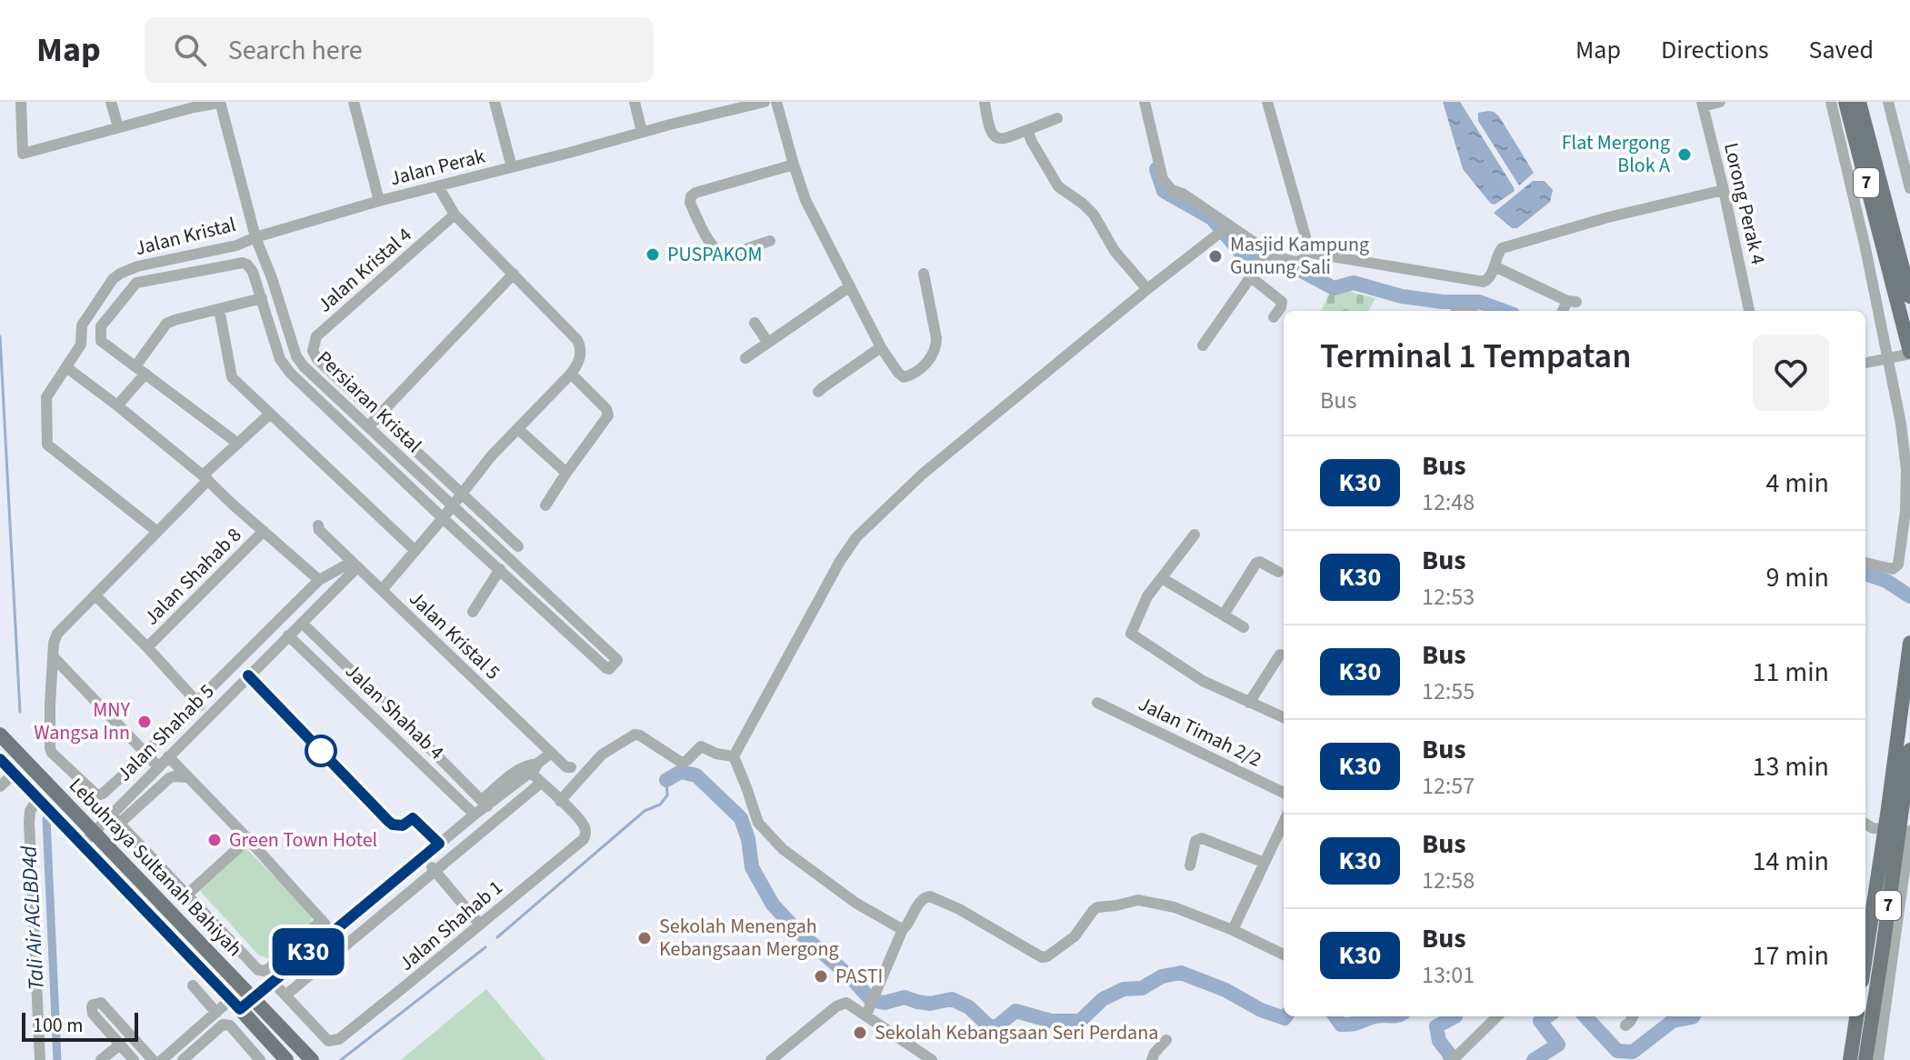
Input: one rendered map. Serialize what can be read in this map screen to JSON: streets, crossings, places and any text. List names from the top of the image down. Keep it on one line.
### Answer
{"streets":{"main road":["7","Lebuhraya Sultanah Bahiyah"],"street":["Jalan Perak","Lorong Perak 4","Jalan Kristal","Jalan Kristal 4","Persiaran Kristal","Jalan Shahab 8","Jalan Kristal 5","Jalan Shahab 4","Jalan Timah 2/2","Jalan Shahab 5","Jalan Shahab 1"]},"crossings":[["Jalan Perak","Jalan Kristal"],["Jalan Perak","Persiaran Kristal"],["Jalan Kristal","Persiaran Kristal"],["Jalan Kristal 5","Jalan Shahab 5"],["Jalan Shahab 4","Jalan Shahab 5"],["Jalan Shahab 5","Lebuhraya Sultanah Bahiyah"]],"water":["Tali Air ACLBD4d"],"places":["Flat Mergong Blok A","PUSPAKOM","Masjid Kampung Gunung Sali","MNY Wangsa Inn","Green Town Hotel","Sekolah Menengah Kebangsaan Mergong","PASTI","Sekolah Kebangsaan Seri Perdana"],"lines":["bus line K30"],"scale_bar":"100 m","page":{"header":"Map","search":"Search here","nav":["Map","Directions","Saved"],"on_map":"K30","heading":["Terminal 1 Tempatan","Bus"],"list":[{"mark":"K30","name":"Bus","note":"12:48","value":"4 min"},{"mark":"K30","name":"Bus","note":"12:53","value":"9 min"},{"mark":"K30","name":"Bus","note":"12:55","value":"11 min"},{"mark":"K30","name":"Bus","note":"12:57","value":"13 min"},{"mark":"K30","name":"Bus","note":"12:58","value":"14 min"},{"mark":"K30","name":"Bus","note":"13:01","value":"17 min"}],"scale":"100 m"}}
